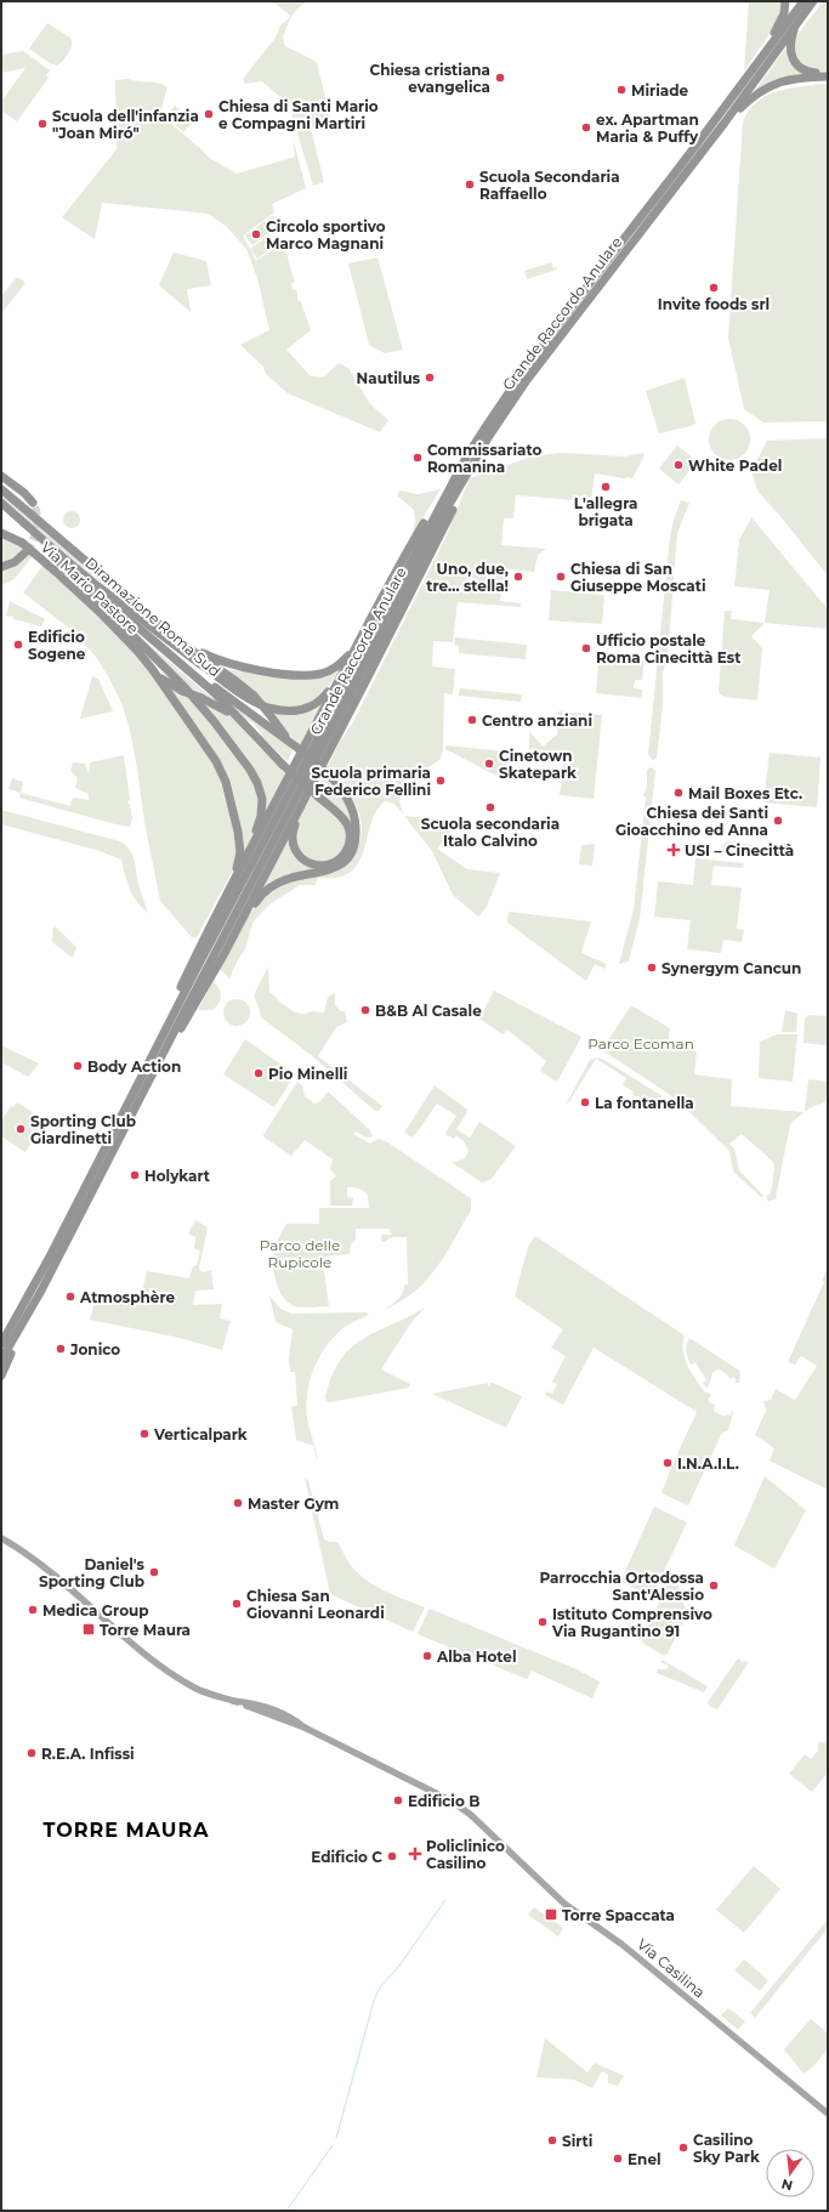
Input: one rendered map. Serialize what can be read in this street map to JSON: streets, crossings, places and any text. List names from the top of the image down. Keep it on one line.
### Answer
{"streets":{"highway":["Grande Raccordo Anulare","Via Mario Pastore","Diramazione Roma Sud"],"main road":["Via Casilina"]},"districts":["TORRE MAURA"],"parks":["Parco Ecoman","Parco delle Rupicole"],"places":{"other":["Chiesa cristiana evangelica","Miriade","Chiesa di Santi Mario e Compagni Martiri","Scuola dell'infanzia \"Joan Miró\"","ex. Apartman Maria & Puffy","Scuola Secondaria Raffaello","Circolo sportivo Marco Magnani","Invite foods srl","Nautilus","Commissariato Romanina","White Padel","L'allegra brigata","Uno, due, tre... stella!","Chiesa di San Giuseppe Moscati","Edificio Sogene","Ufficio postale Roma Cinecittà Est","Centro anziani","Cinetown Skatepark","Scuola primaria Federico Fellini","Mail Boxes Etc.","Scuola secondaria Italo Calvino","Chiesa dei Santi Gioacchino ed Anna","Synergym Cancun","B&B Al Casale","Body Action","Pio Minelli","La fontanella","Sporting Club Giardinetti","Holykart","Atmosphère","Jonico","Verticalpark","I.N.A.I.L.","Master Gym","Daniel's Sporting Club","Parrocchia Ortodossa Sant'Alessio","Chiesa San Giovanni Leonardi","Medica Group","Istituto Comprensivo Via Rugantino 91","Alba Hotel","R.E.A. Infissi","Edificio B","Edificio C","Sirti","Casilino Sky Park","Enel"],"health":["USI – Cinecittà","Policlinico Casilino"],"transit":["Torre Maura","Torre Spaccata"]},"north":"bottom"}
